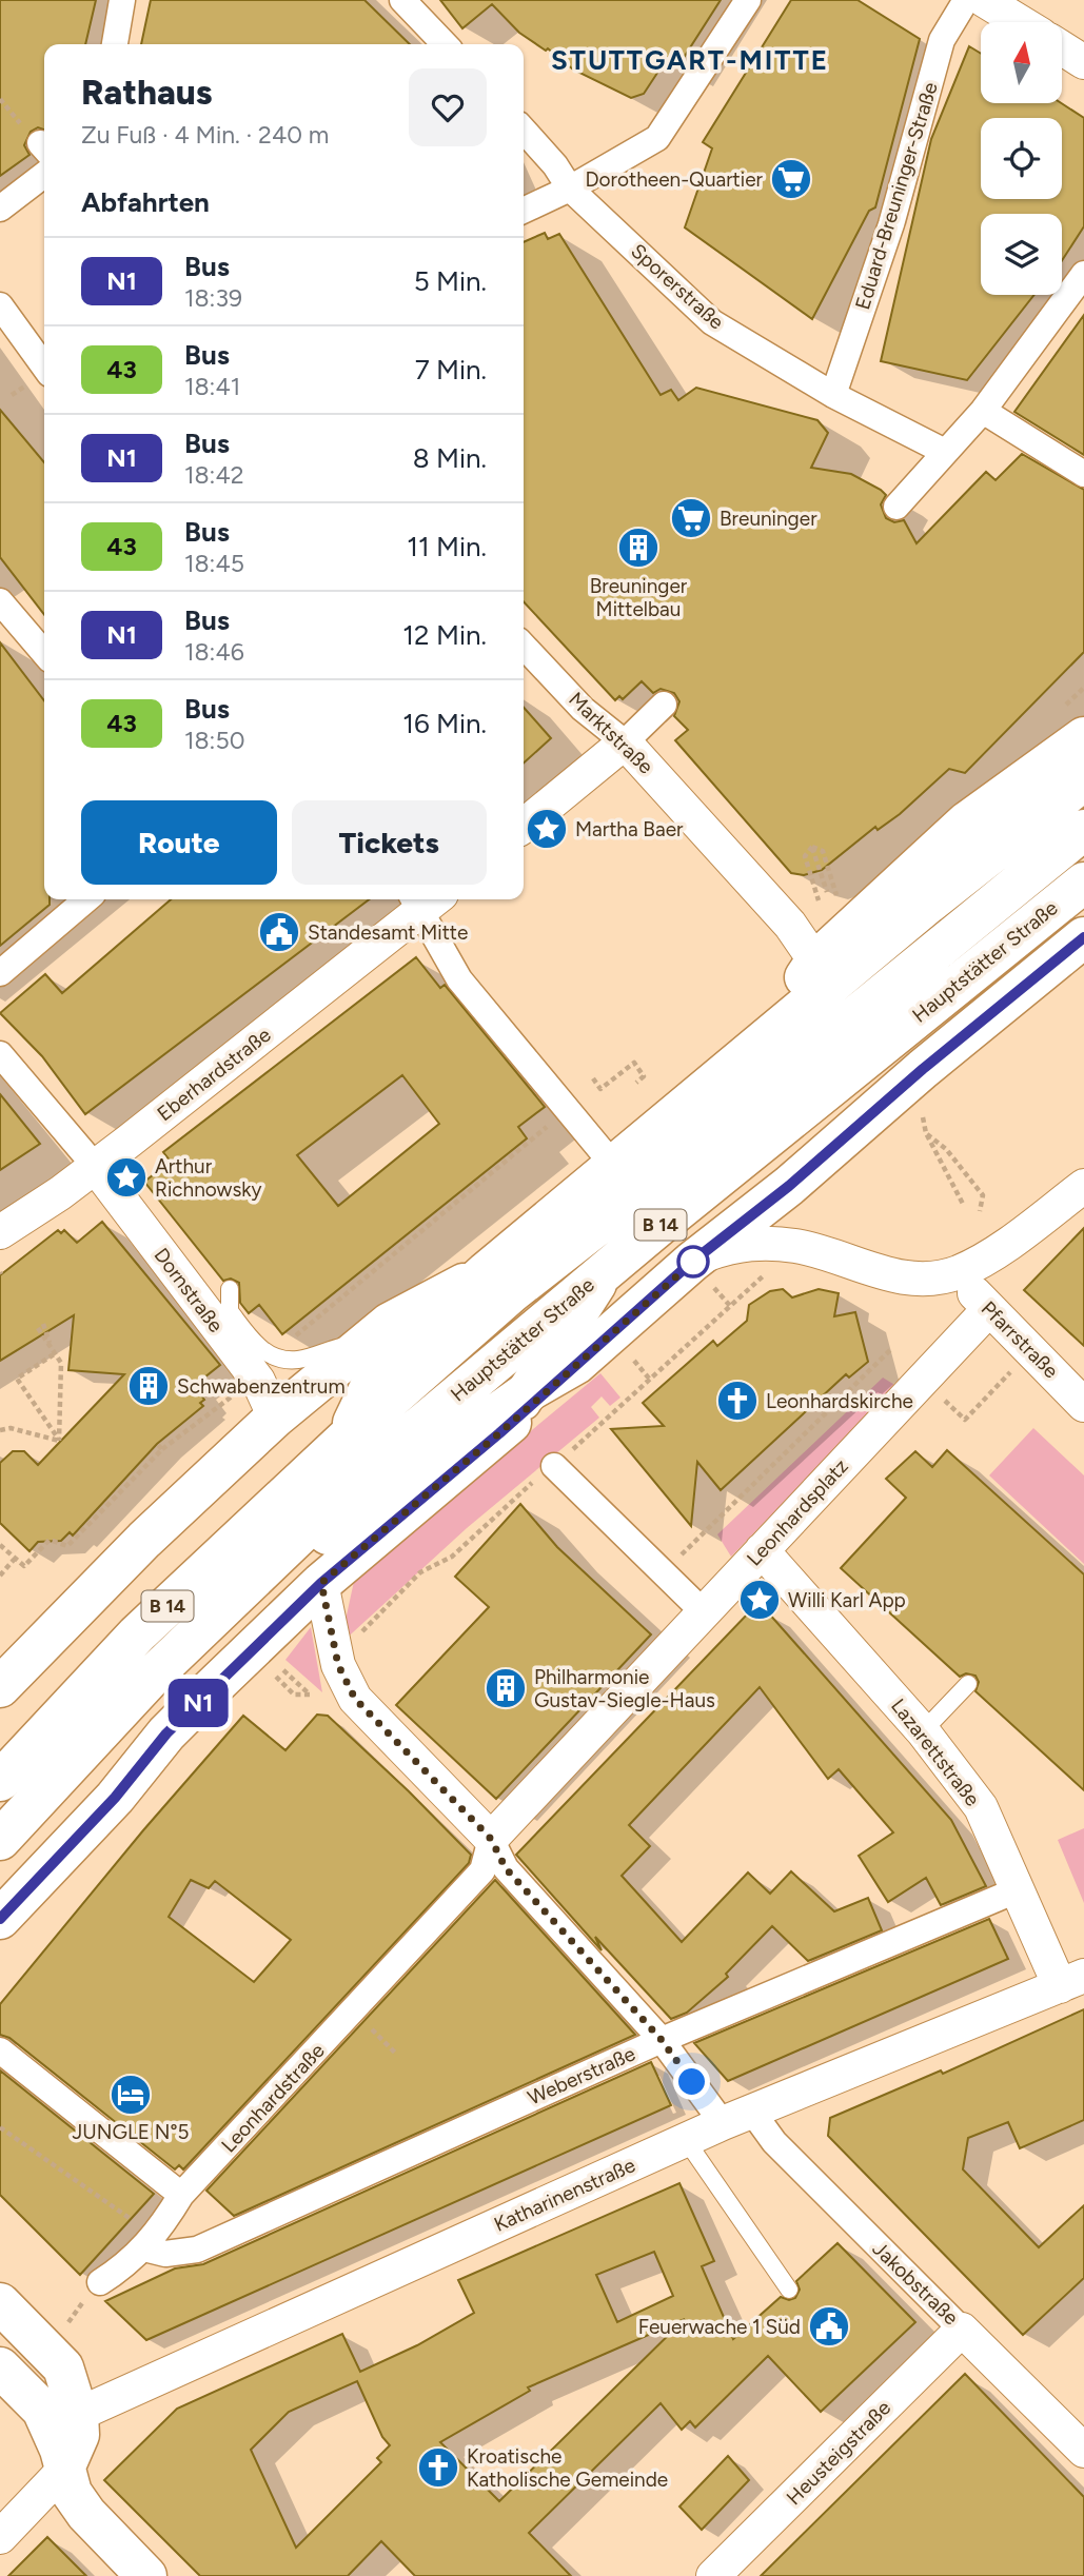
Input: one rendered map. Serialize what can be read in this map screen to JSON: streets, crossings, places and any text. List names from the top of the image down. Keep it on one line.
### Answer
{"streets":{"main road":["Hauptstätter Straße","B 14"],"street":["Eduard-Breuninger-Straße","Sporerstraße","Marktstraße","Eberhardstraße","Dornstraße","Pfarrstraße","Leonhardsplatz","Lazarettstraße","Weberstraße","Leonhardstraße","Katharinenstraße","Jakobstraße","Heusteigstraße"]},"crossings":[["Eduard-Breuninger-Straße","Sporerstraße"],["Marktstraße","B 14"],["Hauptstätter Straße","B 14"],["Eberhardstraße","B 14"],["Eberhardstraße","Dornstraße"],["Pfarrstraße","Leonhardsplatz"],["Leonhardsplatz","Lazarettstraße"],["Leonhardsplatz","Leonhardstraße"],["Leonhardsplatz","Jakobstraße"],["Lazarettstraße","Weberstraße"],["Lazarettstraße","Katharinenstraße"],["Weberstraße","Leonhardstraße"],["Weberstraße","Jakobstraße"],["Leonhardstraße","Jakobstraße"],["Katharinenstraße","Jakobstraße"],["Jakobstraße","Heusteigstraße"]],"districts":["STUTTGART-MITTE"],"places":{"supermarket":["Dorotheen-Quartier","Breuninger"],"building":["Breuninger Mittelbau","Schwabenzentrum","Philharmonie Gustav-Siegle-Haus"],"place":["Martha Baer","Arthur Richnowsky","Willi Karl App"],"public building":["Standesamt Mitte","Feuerwache 1 Süd"],"church":["Leonhardskirche","Kroatische Katholische Gemeinde"],"hotel":["JUNGLE N°5"]},"lines":["bus line N1"],"north":"top","page":{"on_map":"N1","heading":[["Rathaus","Zu Fuß · 4 Min. · 240 m"],"Abfahrten"],"list":[{"mark":"N1","name":"Bus","note":"18:39","value":"5 Min."},{"mark":"43","name":"Bus","note":"18:41","value":"7 Min."},{"mark":"N1","name":"Bus","note":"18:42","value":"8 Min."},{"mark":"43","name":"Bus","note":"18:45","value":"11 Min."},{"mark":"N1","name":"Bus","note":"18:46","value":"12 Min."},{"mark":"43","name":"Bus","note":"18:50","value":"16 Min."}],"buttons":["Route","Tickets"]}}
